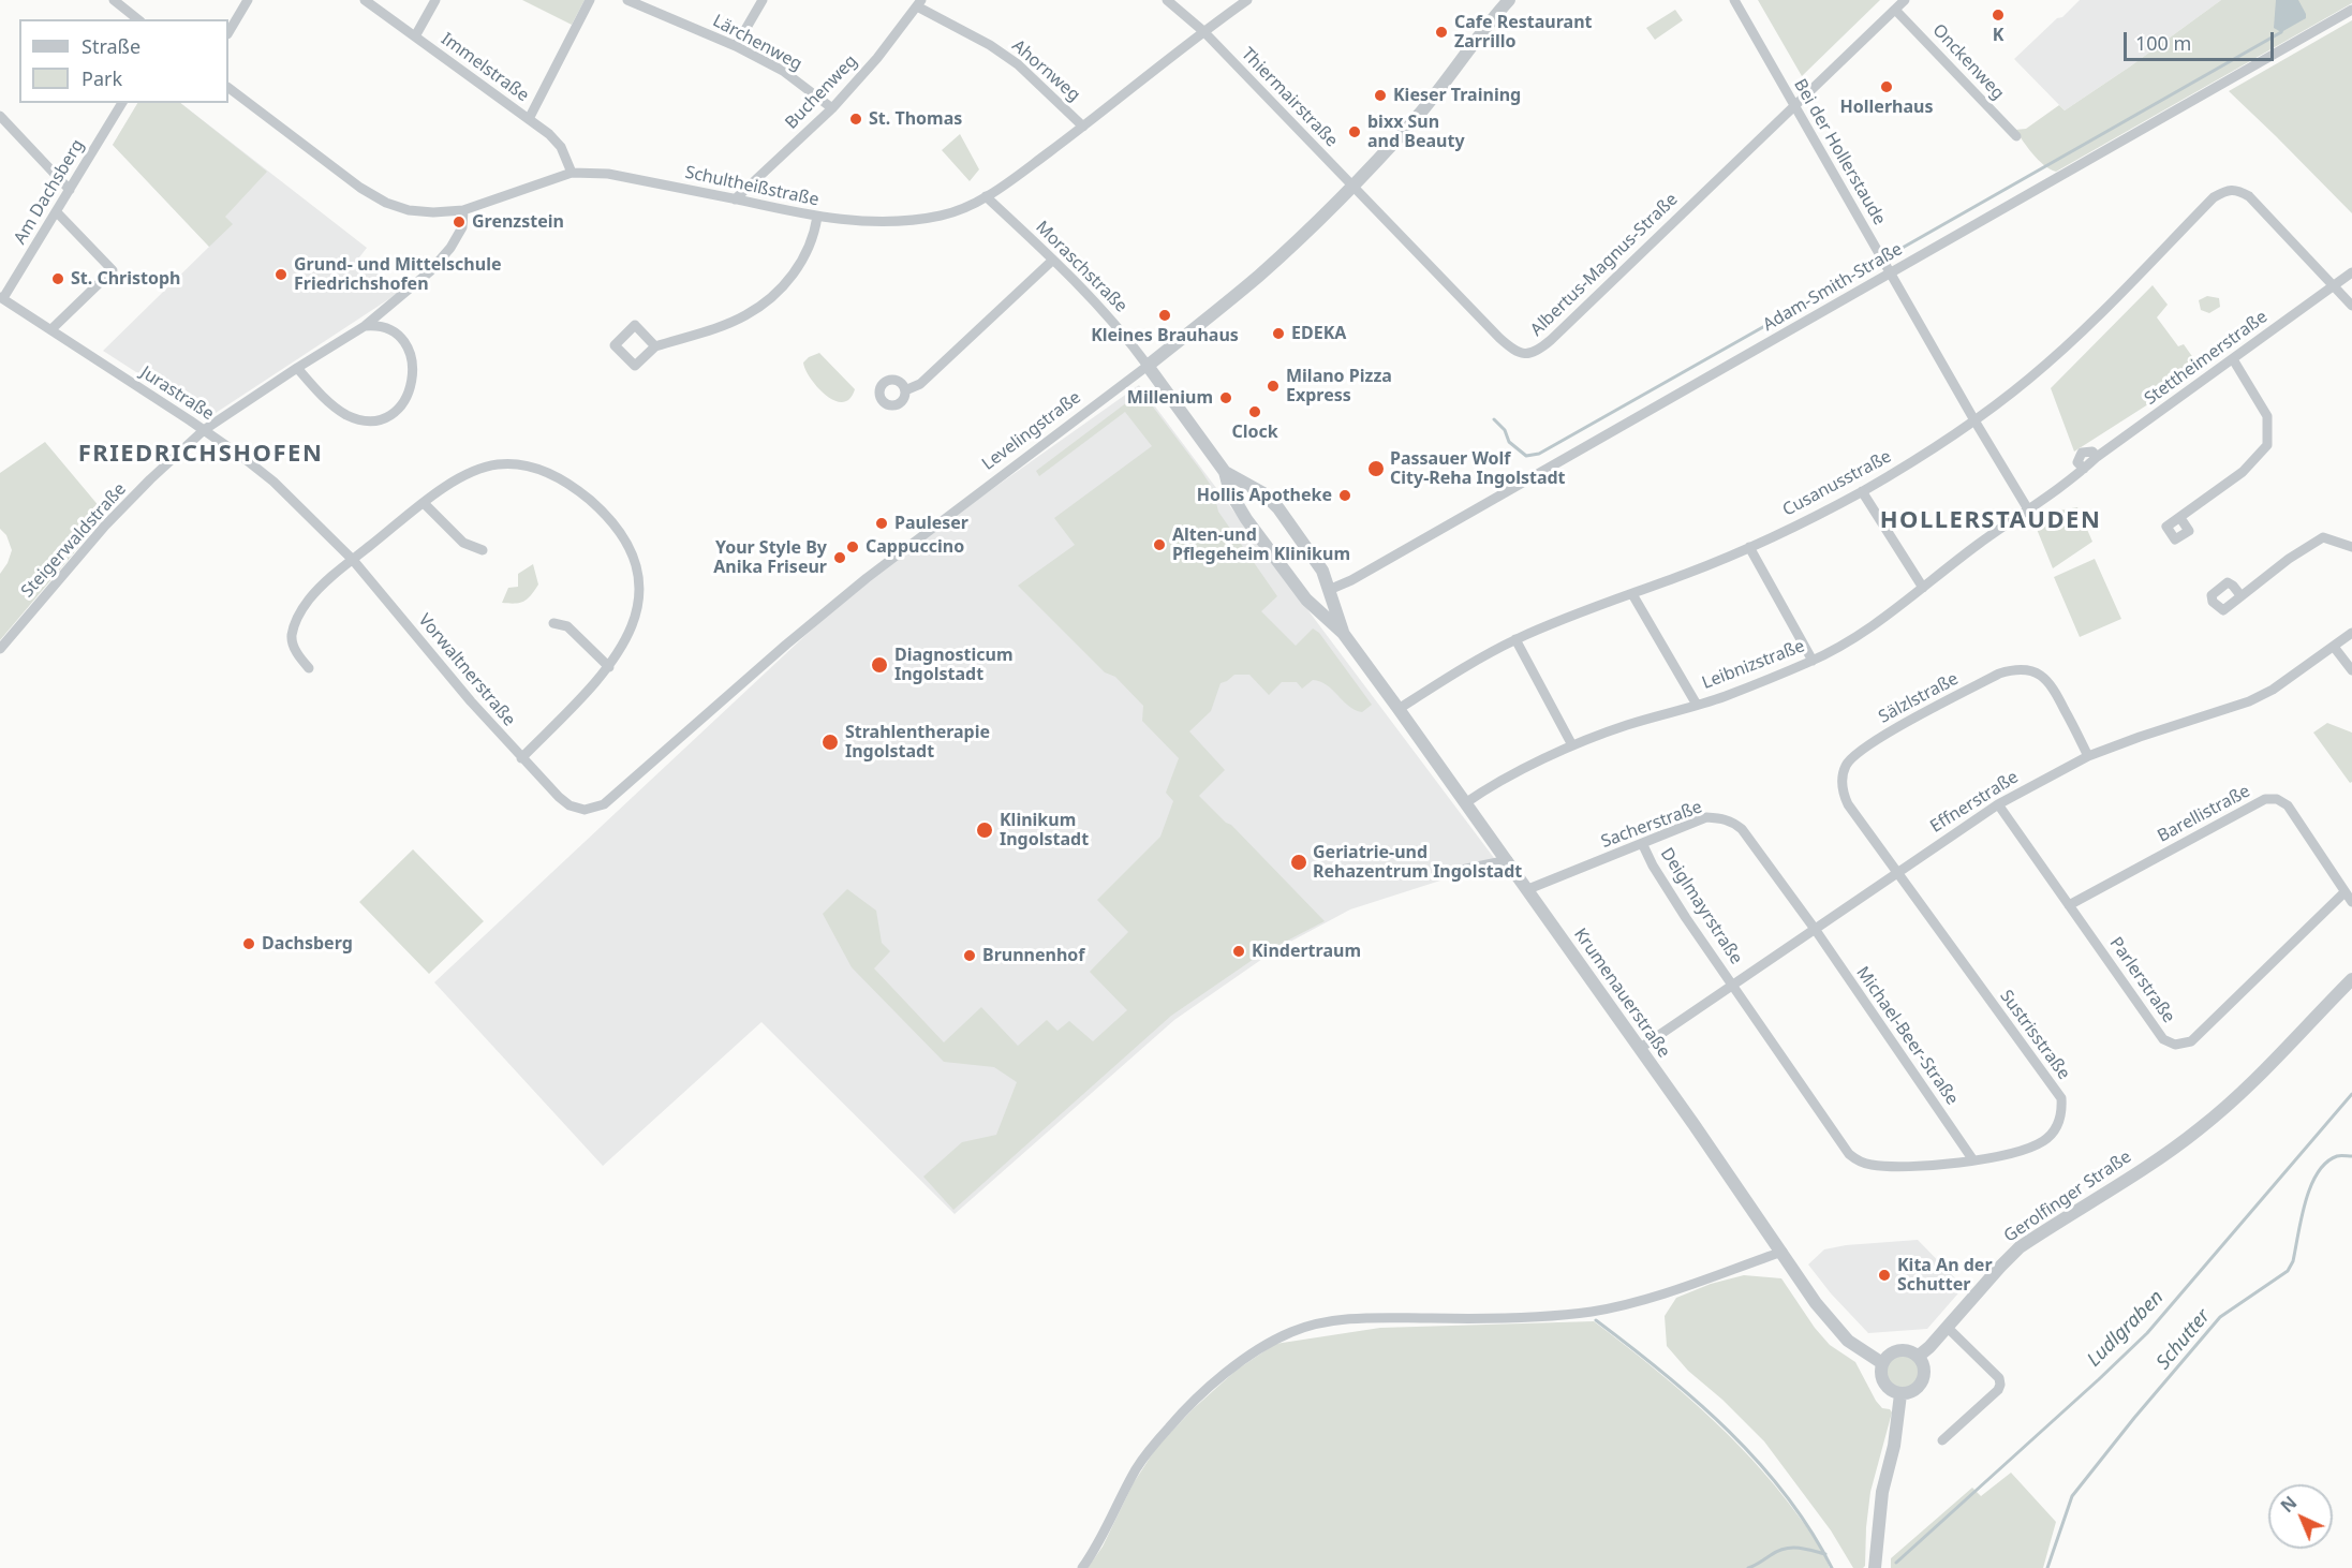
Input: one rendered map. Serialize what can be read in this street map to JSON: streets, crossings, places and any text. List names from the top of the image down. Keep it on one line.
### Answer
{"streets":{"street":["Lärchenweg","Onckenweg","Immelstraße","Ahornweg","Buchenweg","Thiermairstraße","Bei der Hollerstaude","Schultheißstraße","Am Dachsberg","Albertus-Magnus-Straße","Moraschstraße","Adam-Smith-Straße","Stettheimerstraße","Jurastraße","Levelingstraße","Cusanusstraße","Steigerwaldstraße","Leibnizstraße","Vorwaltnerstraße","Sälzlstraße","Effnerstraße","Barellistraße","Sacherstraße","Deiglmayrstraße","Parlerstraße","Krumenauerstraße","Sustrisstraße","Michael-Beer-Straße","Gerolfinger Straße"]},"crossings":[["Lärchenweg","Buchenweg"],["Immelstraße","Schultheißstraße"],["Ahornweg","Buchenweg"],["Ahornweg","Schultheißstraße"],["Buchenweg","Schultheißstraße"],["Thiermairstraße","Schultheißstraße"],["Thiermairstraße","Albertus-Magnus-Straße"],["Thiermairstraße","Levelingstraße"],["Bei der Hollerstaude","Albertus-Magnus-Straße"],["Bei der Hollerstaude","Adam-Smith-Straße"],["Bei der Hollerstaude","Stettheimerstraße"],["Bei der Hollerstaude","Cusanusstraße"],["Bei der Hollerstaude","Leibnizstraße"],["Schultheißstraße","Moraschstraße"],["Am Dachsberg","Jurastraße"],["Albertus-Magnus-Straße","Levelingstraße"],["Moraschstraße","Levelingstraße"],["Moraschstraße","Krumenauerstraße"],["Adam-Smith-Straße","Krumenauerstraße"],["Stettheimerstraße","Cusanusstraße"],["Stettheimerstraße","Leibnizstraße"],["Jurastraße","Steigerwaldstraße"],["Jurastraße","Vorwaltnerstraße"],["Levelingstraße","Vorwaltnerstraße"],["Levelingstraße","Krumenauerstraße"],["Cusanusstraße","Krumenauerstraße"],["Leibnizstraße","Krumenauerstraße"],["Sälzlstraße","Effnerstraße"],["Sälzlstraße","Sustrisstraße"],["Effnerstraße","Sacherstraße"],["Effnerstraße","Deiglmayrstraße"],["Effnerstraße","Parlerstraße"],["Effnerstraße","Krumenauerstraße"],["Effnerstraße","Sustrisstraße"],["Effnerstraße","Michael-Beer-Straße"],["Barellistraße","Parlerstraße"],["Sacherstraße","Deiglmayrstraße"],["Sacherstraße","Krumenauerstraße"],["Sacherstraße","Michael-Beer-Straße"],["Deiglmayrstraße","Sustrisstraße"],["Krumenauerstraße","Gerolfinger Straße"],["Sustrisstraße","Michael-Beer-Straße"]],"districts":["FRIEDRICHSHOFEN","HOLLERSTAUDEN"],"water":["Ludlgraben","Schutter"],"places":["K","Cafe Restaurant Zarrillo","Hollerhaus","Kieser Training","St. Thomas","bixx Sun and Beauty","Grenzstein","Grund- und Mittelschule Friedrichshofen","St. Christoph","Kleines Brauhaus","EDEKA","Milano Pizza Express","Millenium","Clock","Passauer Wolf City-Reha Ingolstadt","Hollis Apotheke","Pauleser","Alten-und Pflegeheim Klinikum","Cappuccino","Your Style By Anika Friseur","Diagnosticum Ingolstadt","Strahlentherapie Ingolstadt","Klinikum Ingolstadt","Geriatrie-und Rehazentrum Ingolstadt","Dachsberg","Kindertraum","Brunnenhof","Kita An der Schutter"],"legend":["Straße","Park"],"scale_bar":"100 m","north":"top left"}
